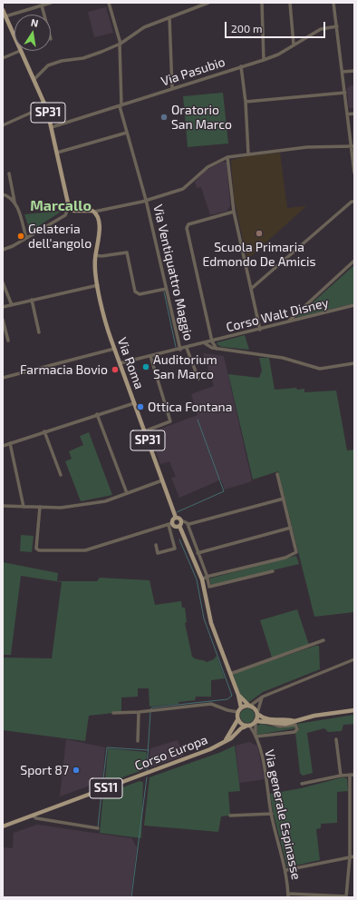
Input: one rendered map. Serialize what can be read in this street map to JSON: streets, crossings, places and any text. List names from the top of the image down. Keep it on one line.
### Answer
{"streets":{"main road":["SP31","Via Roma","Corso Europa","SS11"],"street":["Via Pasubio","Via Ventiquattro Maggio","Corso Walt Disney","Via generale Espinasse"]},"crossings":[["Via Pasubio","SP31"],["Via Pasubio","Via Ventiquattro Maggio"],["Via Ventiquattro Maggio","Corso Walt Disney"],["Corso Walt Disney","Via Roma"],["Corso Europa","Via generale Espinasse"]],"districts":["Marcallo"],"places":["Oratorio San Marco","Scuola Primaria Edmondo De Amicis","Gelateria dell'angolo","Auditorium San Marco","Farmacia Bovio","Ottica Fontana","Sport 87"],"scale_bar":"200 m","north":"top"}
